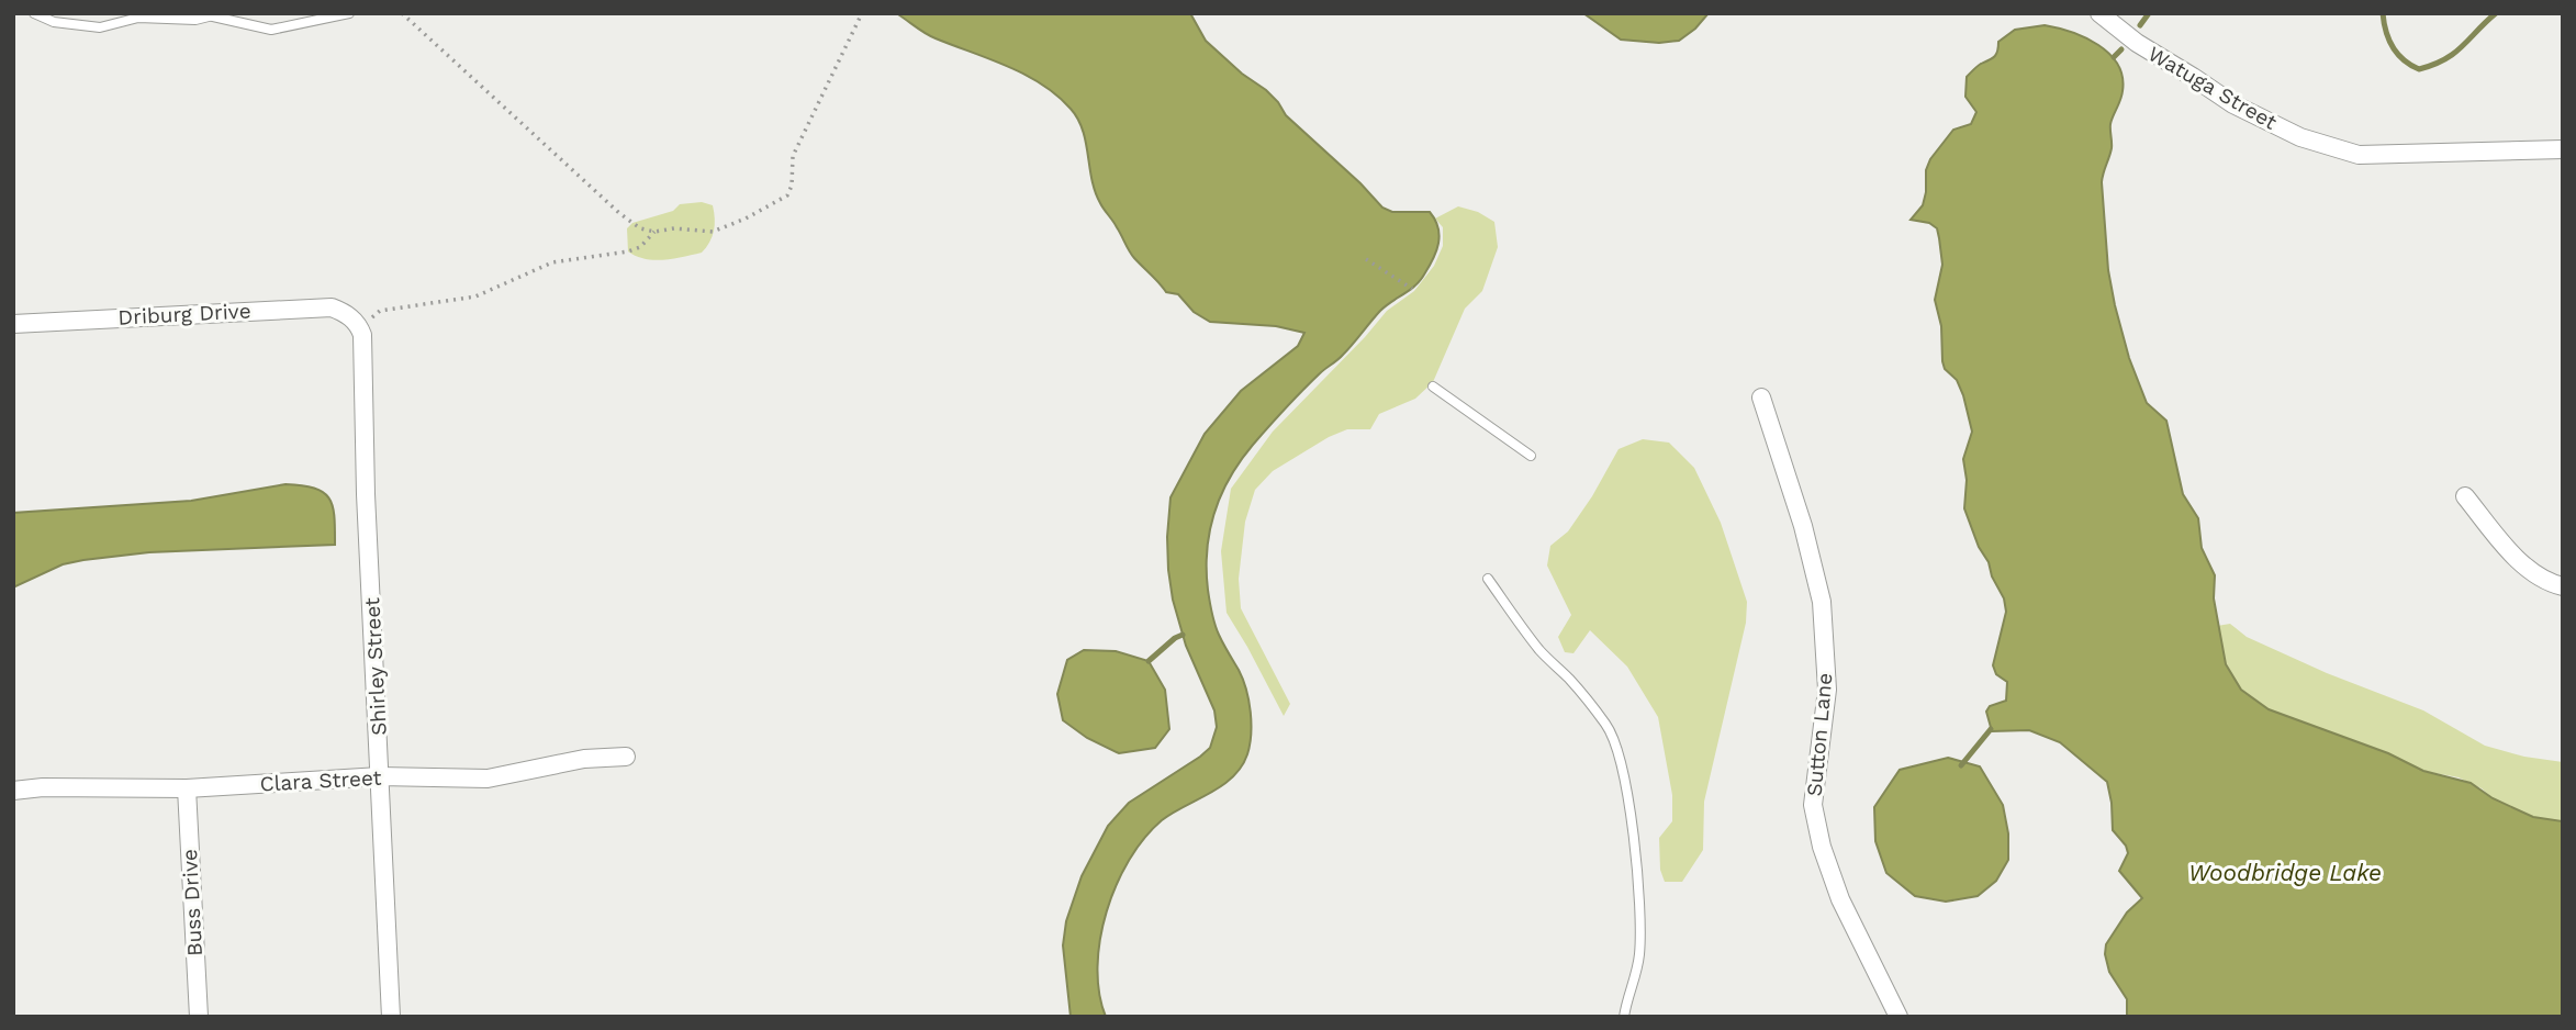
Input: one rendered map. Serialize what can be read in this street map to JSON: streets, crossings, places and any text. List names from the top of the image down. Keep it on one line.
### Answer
{"streets":{"street":["Watuga Street","Driburg Drive","Shirley Street","Sutton Lane","Clara Street","Buss Drive"]},"crossings":[["Driburg Drive","Shirley Street"],["Shirley Street","Clara Street"],["Clara Street","Buss Drive"]],"water":["Woodbridge Lake"]}
